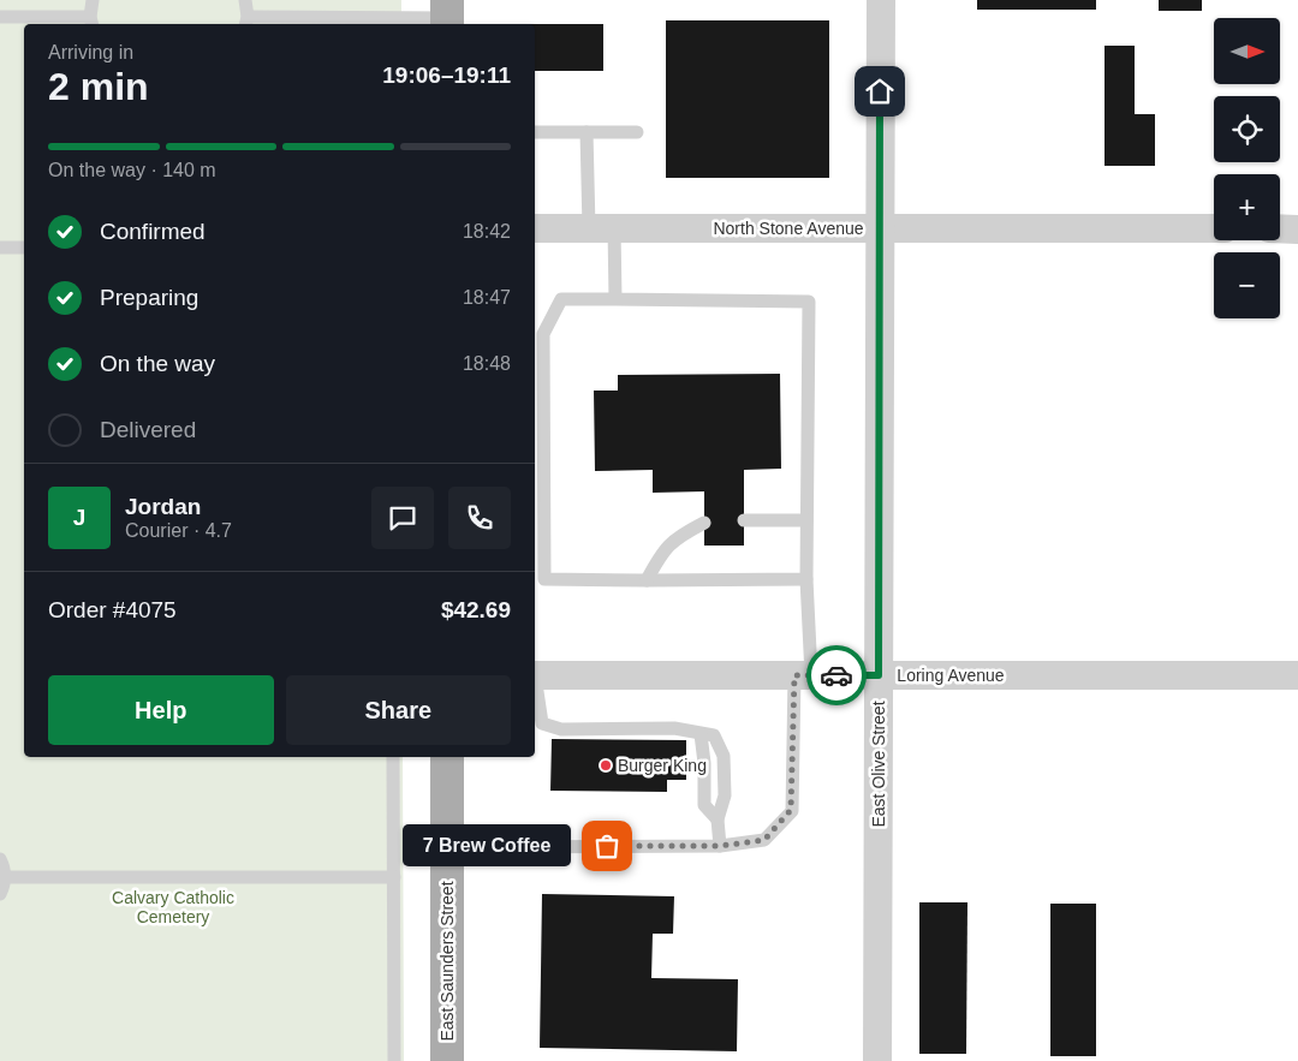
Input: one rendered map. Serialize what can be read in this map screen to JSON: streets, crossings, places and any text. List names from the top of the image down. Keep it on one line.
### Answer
{"streets":{"main road":["East Saunders Street"],"street":["North Stone Avenue","Loring Avenue","East Olive Street"]},"crossings":[["North Stone Avenue","East Olive Street"],["Loring Avenue","East Olive Street"]],"parks":["Calvary Catholic Cemetery"],"places":["Burger King","7 Brew Coffee"],"north":"right","page":{"map_buttons":["+","−"],"heading":["2 min","Arriving in","19:06–19:11"],"panel":["Jordan","Courier · 4.7","Order #4075","$42.69"],"bar":"On the way · 140 m","list":[["Confirmed","18:42"],["Preparing","18:47"],["On the way","18:48"],"Delivered"],"round":"J","buttons":["Help","Share"],"bubble":"7 Brew Coffee"}}
